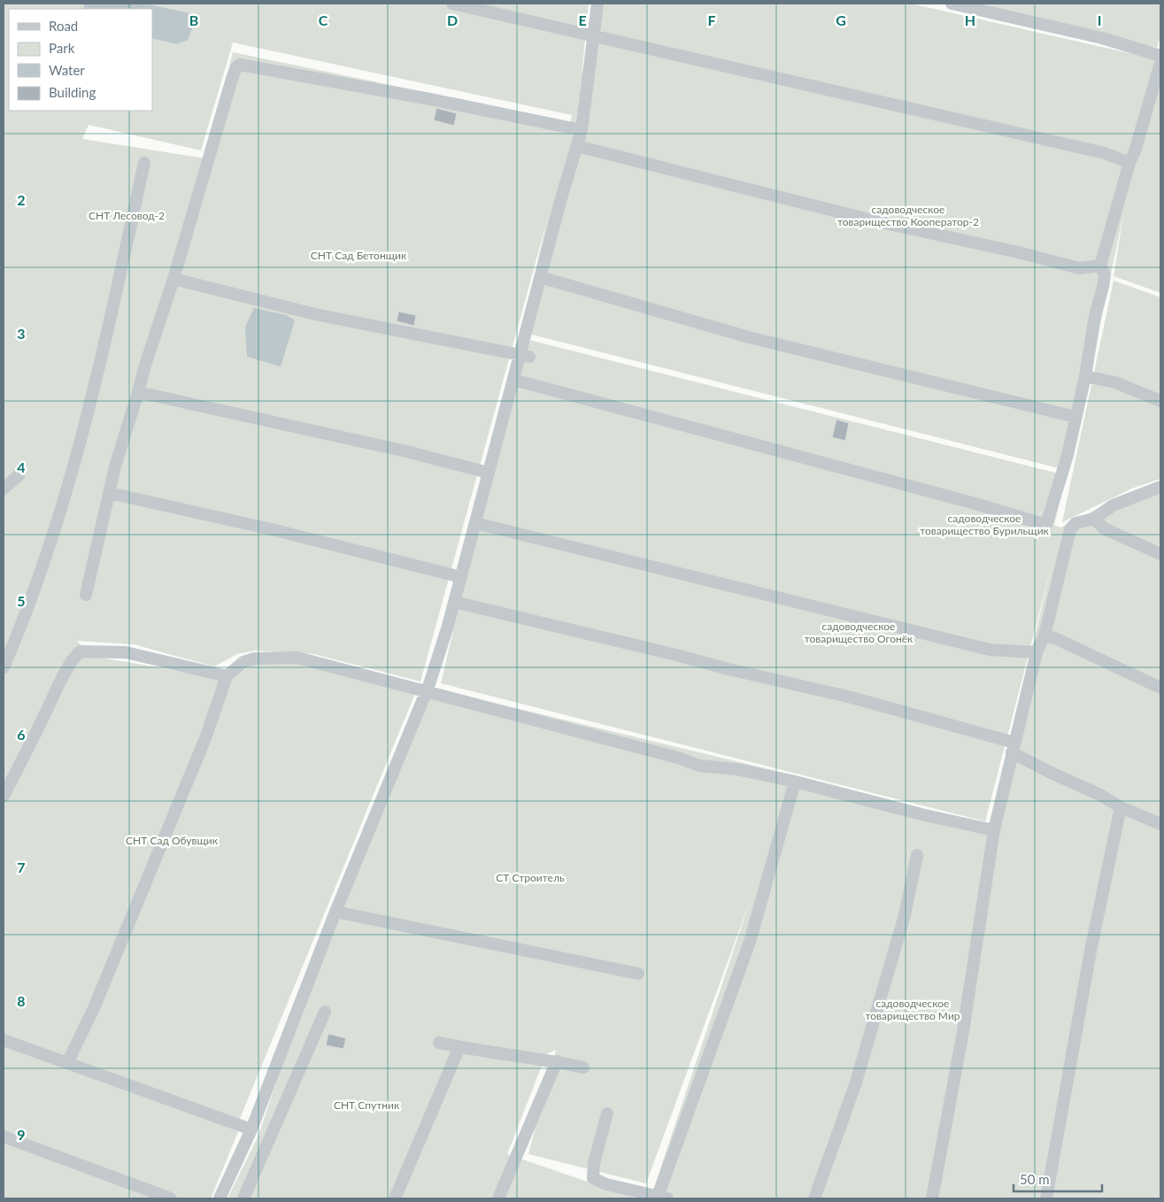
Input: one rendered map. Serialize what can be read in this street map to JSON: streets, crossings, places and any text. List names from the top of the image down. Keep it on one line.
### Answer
{"parks":["садоводческое товарищество Кооператор-2","СНТ Лесовод-2","СНТ Сад Бетонщик","садоводческое товарищество Бурильщик","садоводческое товарищество Огонёк","СНТ Сад Обувщик","СТ Строитель","садоводческое товарищество Мир","СНТ Спутник"],"legend":["Road","Park","Water","Building"],"scale_bar":"50 m","grid":{"columns":["B","C","D","E","F","G","H","I"],"rows":["2","3","4","5","6","7","8","9"]}}
